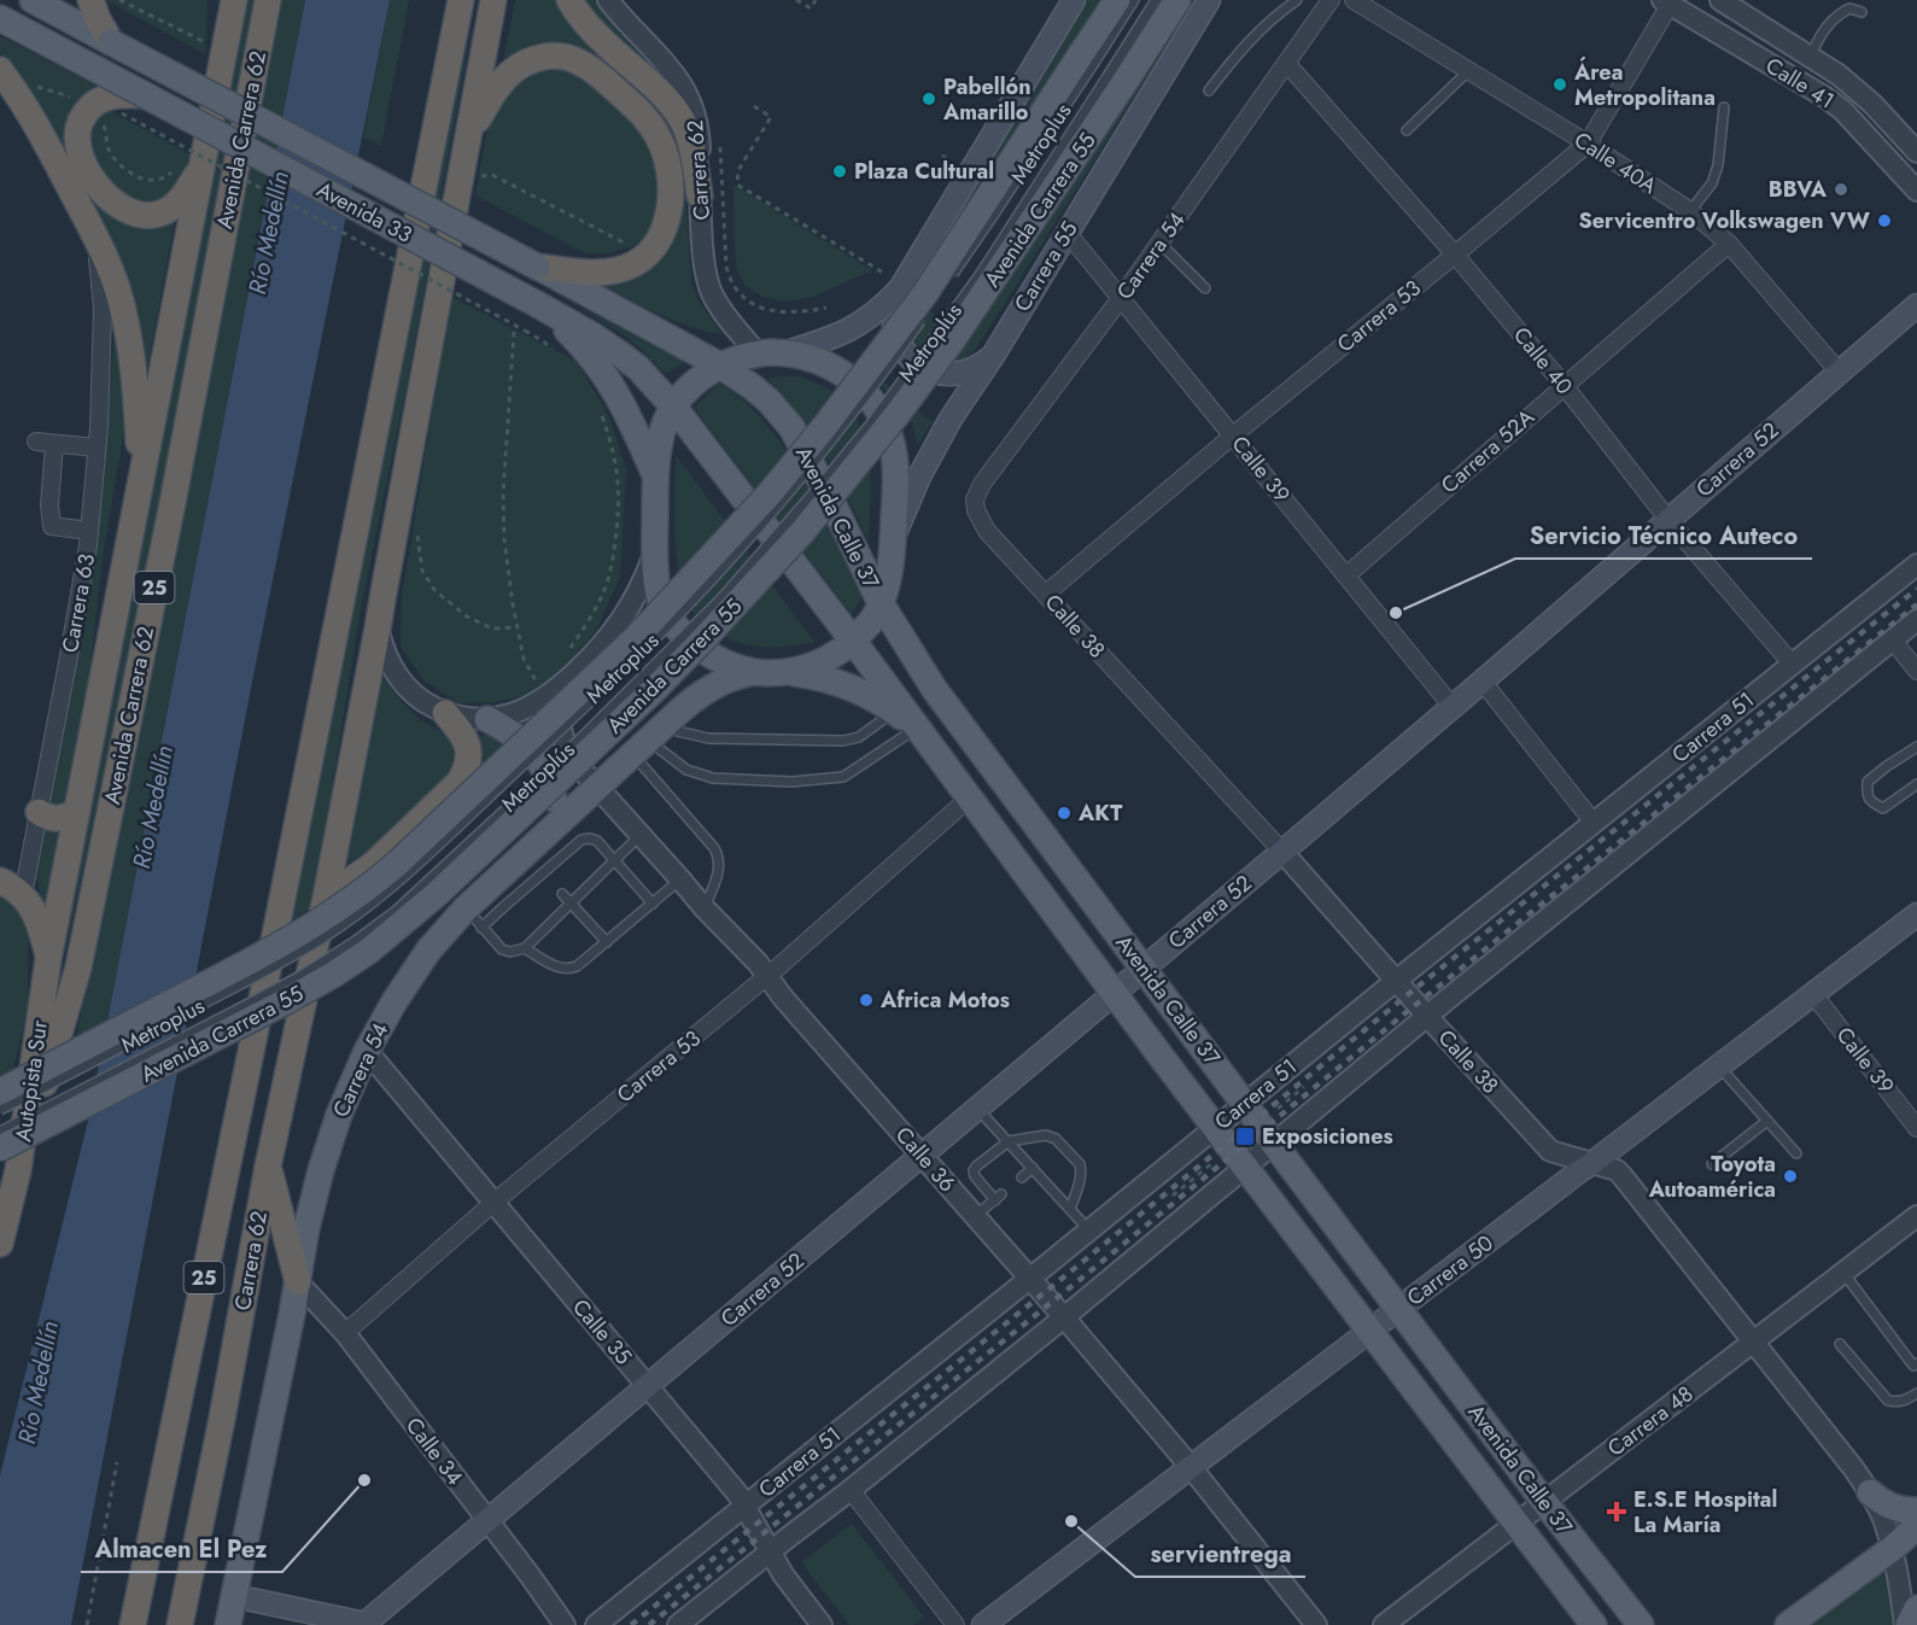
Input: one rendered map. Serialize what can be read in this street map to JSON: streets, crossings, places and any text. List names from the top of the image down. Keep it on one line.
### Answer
{"streets":{"highway":["Avenida Carrera 62","Carrera 62","25","Autopista Sur"],"main road":["Avenida Carrera 55","Avenida 33","Carrera 54","Carrera 55","Carrera 52","Avenida Calle 37","Carrera 50"],"street":["Calle 41","Calle 40A","Carrera 53","Calle 40","Carrera 52A","Calle 39","Carrera 63","Calle 38","Carrera 51","Calle 36","Calle 35","Carrera 48","Calle 34"],"lane":["Metroplus","Metroplús"]},"crossings":[["Calle 41","Carrera 53"],["Avenida Carrera 62","Autopista Sur"],["Calle 40A","Carrera 53"],["Calle 40A","Carrera 52A"],["Calle 40A","Carrera 52"],["Carrera 62","25"],["Avenida Carrera 55","Metroplús"],["Avenida 33","Avenida Calle 37"],["Carrera 54","Calle 40"],["Carrera 54","Carrera 52"],["Carrera 54","Calle 39"],["Carrera 54","Calle 38"],["Carrera 54","Calle 36"],["Carrera 54","Calle 35"],["Carrera 54","Calle 34"],["Carrera 55","Calle 39"],["Carrera 53","Calle 40"],["Carrera 53","Calle 39"],["Carrera 53","Avenida Calle 37"],["Carrera 53","Calle 38"],["Carrera 53","Calle 36"],["Carrera 53","Calle 35"],["Carrera 53","Calle 34"],["Calle 40","Carrera 52A"],["Calle 40","Carrera 52"],["Calle 40","Carrera 51"],["Carrera 52A","Calle 39"],["Carrera 52","Calle 39"],["Carrera 52","Avenida Calle 37"],["Carrera 52","Calle 38"],["Carrera 52","Calle 36"],["Carrera 52","Calle 35"],["Carrera 52","Calle 34"],["Calle 39","Carrera 50"],["Avenida Calle 37","Carrera 51"],["Avenida Calle 37","Carrera 50"],["Avenida Calle 37","Carrera 48"],["Calle 38","Carrera 51"],["Calle 38","Carrera 50"],["Calle 38","Carrera 48"],["Carrera 51","Calle 36"],["Carrera 51","Calle 35"],["Calle 36","Carrera 50"]],"water":["Río Medellín"],"places":{"other":["Área Metropolitana","Pabellón Amarillo","Plaza Cultural","BBVA","Servicentro Volkswagen VW","Servicio Técnico Auteco","AKT","Africa Motos","Toyota Autoamérica","Almacen El Pez","servientrega"],"transit":["Exposiciones"],"health":["E.S.E Hospital La María"]}}
